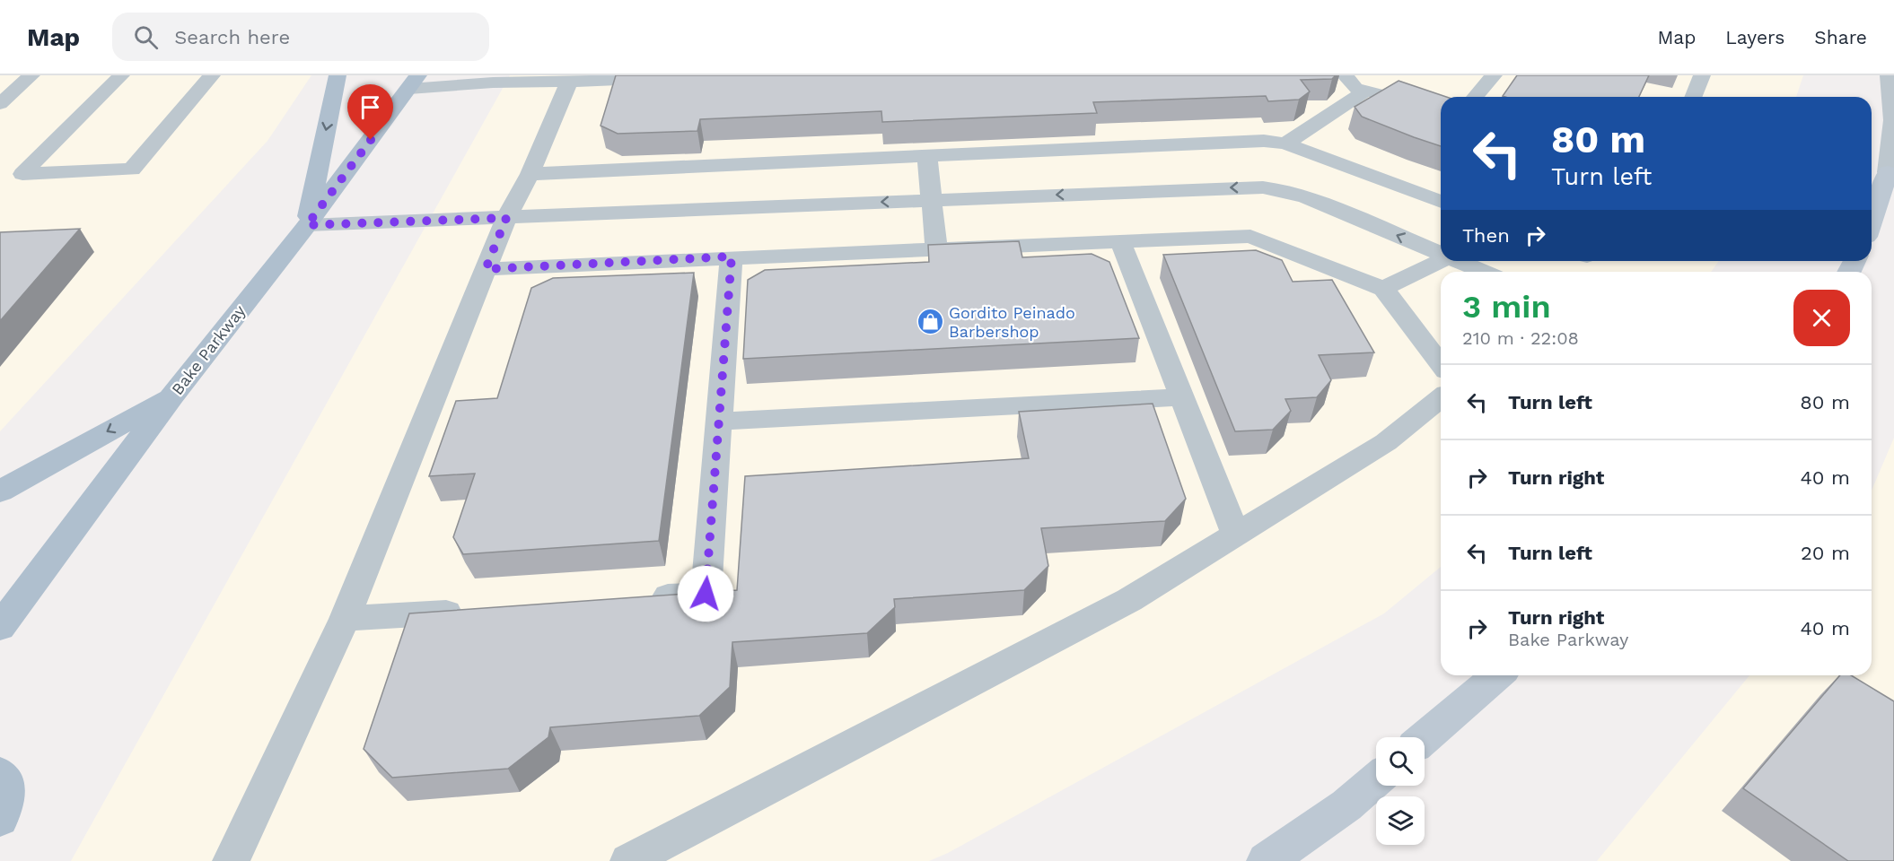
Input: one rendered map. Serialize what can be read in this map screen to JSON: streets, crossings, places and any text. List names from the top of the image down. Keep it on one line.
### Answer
{"streets":{"main road":["Bake Parkway"]},"places":{"shop":["Gordito Peinado Barbershop"]},"page":{"header":"Map","search":"Search here","nav":["Map","Layers","Share"],"turn":["80 m","Turn left"],"then":"Then","heading":["3 min","210 m · 22:08"],"list":[{"name":"Turn left","value":"80 m"},{"name":"Turn right","value":"40 m"},{"name":"Turn left","value":"20 m"},{"name":"Turn right","note":"Bake Parkway","value":"40 m"}]}}
